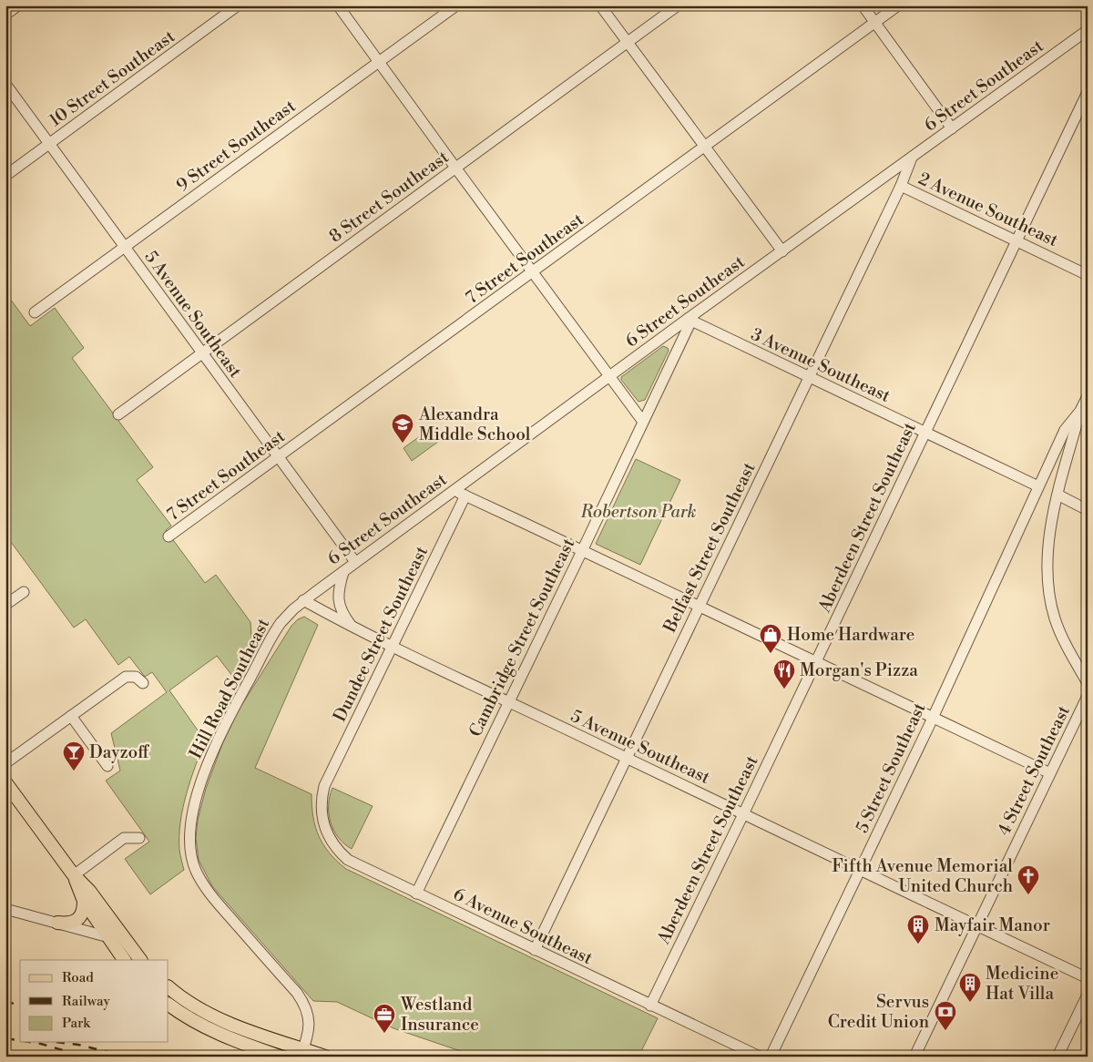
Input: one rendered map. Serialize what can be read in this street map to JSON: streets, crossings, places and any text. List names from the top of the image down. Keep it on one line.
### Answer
{"streets":{"street":["10 Street Southeast","6 Street Southeast","9 Street Southeast","8 Street Southeast","2 Avenue Southeast","7 Street Southeast","5 Avenue Southeast","3 Avenue Southeast","Aberdeen Street Southeast","Belfast Street Southeast","Dundee Street Southeast","Cambridge Street Southeast","Hill Road Southeast","5 Street Southeast","4 Street Southeast","6 Avenue Southeast"]},"crossings":[["10 Street Southeast","5 Avenue Southeast"],["6 Street Southeast","5 Avenue Southeast"],["6 Street Southeast","3 Avenue Southeast"],["6 Street Southeast","Belfast Street Southeast"],["6 Street Southeast","Cambridge Street Southeast"],["6 Street Southeast","Hill Road Southeast"],["9 Street Southeast","5 Avenue Southeast"],["8 Street Southeast","5 Avenue Southeast"],["2 Avenue Southeast","Aberdeen Street Southeast"],["2 Avenue Southeast","Belfast Street Southeast"],["7 Street Southeast","5 Avenue Southeast"],["5 Avenue Southeast","Aberdeen Street Southeast"],["5 Avenue Southeast","Belfast Street Southeast"],["5 Avenue Southeast","Dundee Street Southeast"],["5 Avenue Southeast","Cambridge Street Southeast"],["5 Avenue Southeast","Hill Road Southeast"],["5 Avenue Southeast","5 Street Southeast"],["5 Avenue Southeast","4 Street Southeast"],["3 Avenue Southeast","Aberdeen Street Southeast"],["3 Avenue Southeast","Belfast Street Southeast"],["3 Avenue Southeast","Cambridge Street Southeast"],["3 Avenue Southeast","5 Street Southeast"],["Aberdeen Street Southeast","6 Avenue Southeast"],["Belfast Street Southeast","6 Avenue Southeast"],["Dundee Street Southeast","6 Avenue Southeast"],["Cambridge Street Southeast","6 Avenue Southeast"]],"parks":["Robertson Park"],"places":{"school or university":["Alexandra Middle School"],"shop":["Home Hardware"],"restaurant":["Morgan's Pizza"],"bar":["Dayzoff"],"church":["Fifth Avenue Memorial United Church"],"building":["Mayfair Manor","Medicine Hat Villa"],"bank":["Servus Credit Union"],"office":["Westland Insurance"]},"legend":["Road","Railway","Park"]}
